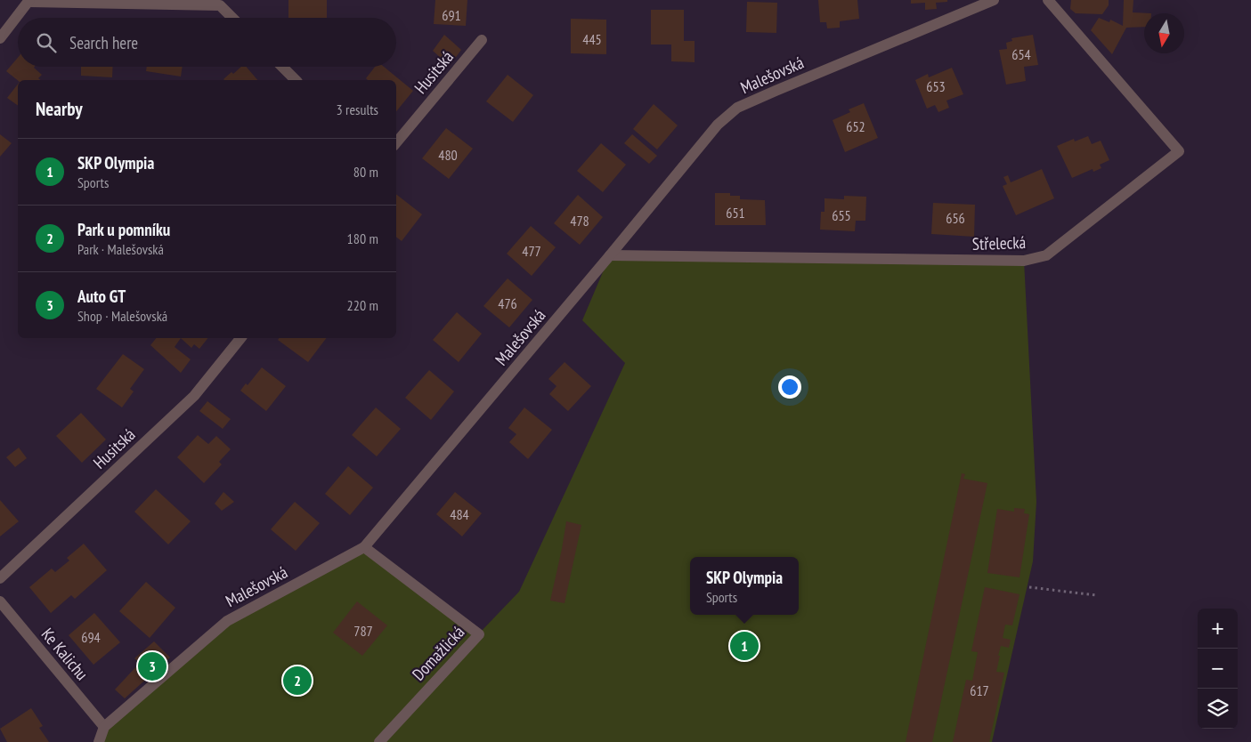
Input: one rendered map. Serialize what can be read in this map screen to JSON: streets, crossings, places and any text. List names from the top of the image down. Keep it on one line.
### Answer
{"streets":{"street":["Husitská","Malešovská","Střelecká","Domažlická","Ke Kalichu"]},"crossings":[["Malešovská","Střelecká"],["Malešovská","Domažlická"],["Malešovská","Ke Kalichu"]],"house_numbers":["691","445","654","653","652","480","651","655","656","478","477","476","484","787","694","617"],"north":"bottom","page":{"search":"Search here","heading":["Nearby","3 results"],"list":[{"mark":"1","name":"SKP Olympia","note":"Sports","value":"80 m"},{"mark":"2","name":"Park u pomníku","note":"Park · Malešovská","value":"180 m"},{"mark":"3","name":"Auto GT","note":"Shop · Malešovská","value":"220 m"}],"popup":["SKP Olympia","Sports"],"map_buttons":["+","−"],"pins":["1","3","2"]}}
